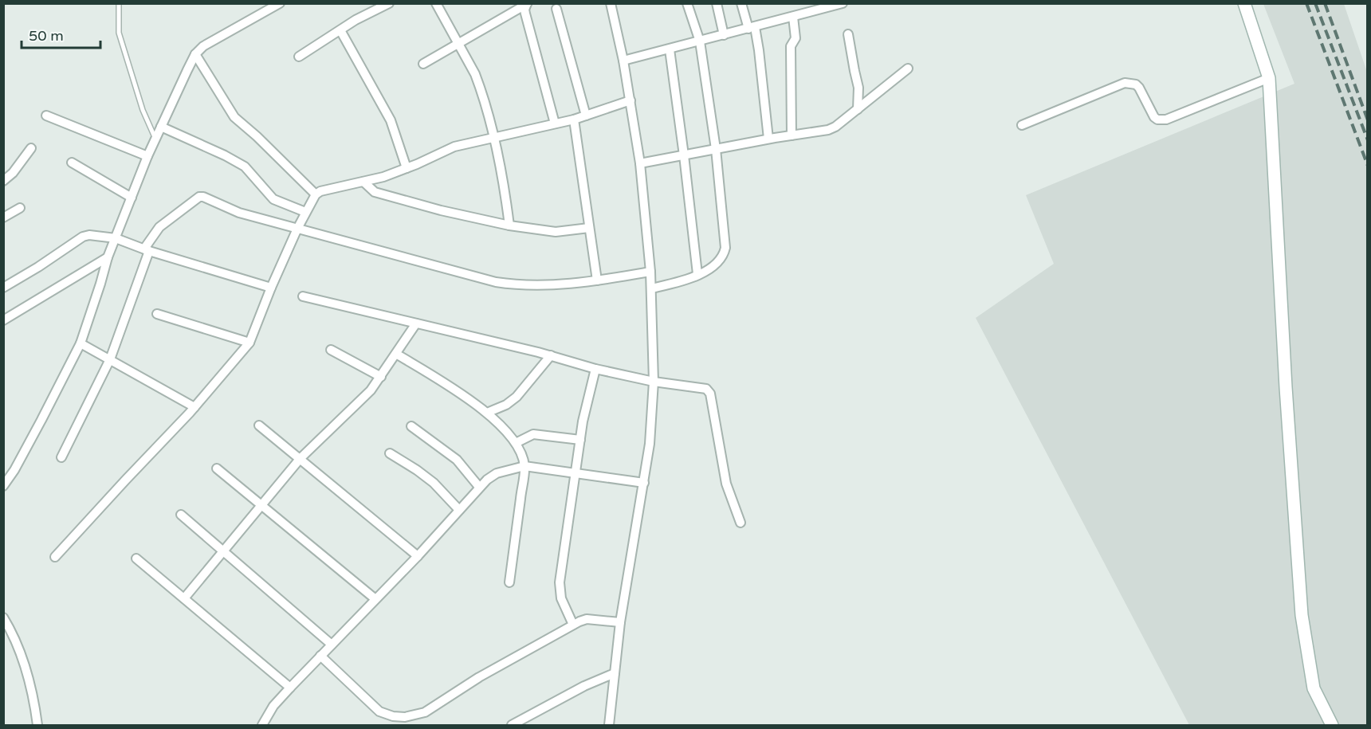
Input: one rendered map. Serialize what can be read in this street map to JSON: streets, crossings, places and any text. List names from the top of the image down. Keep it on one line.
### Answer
{"scale_bar":"50 m"}
